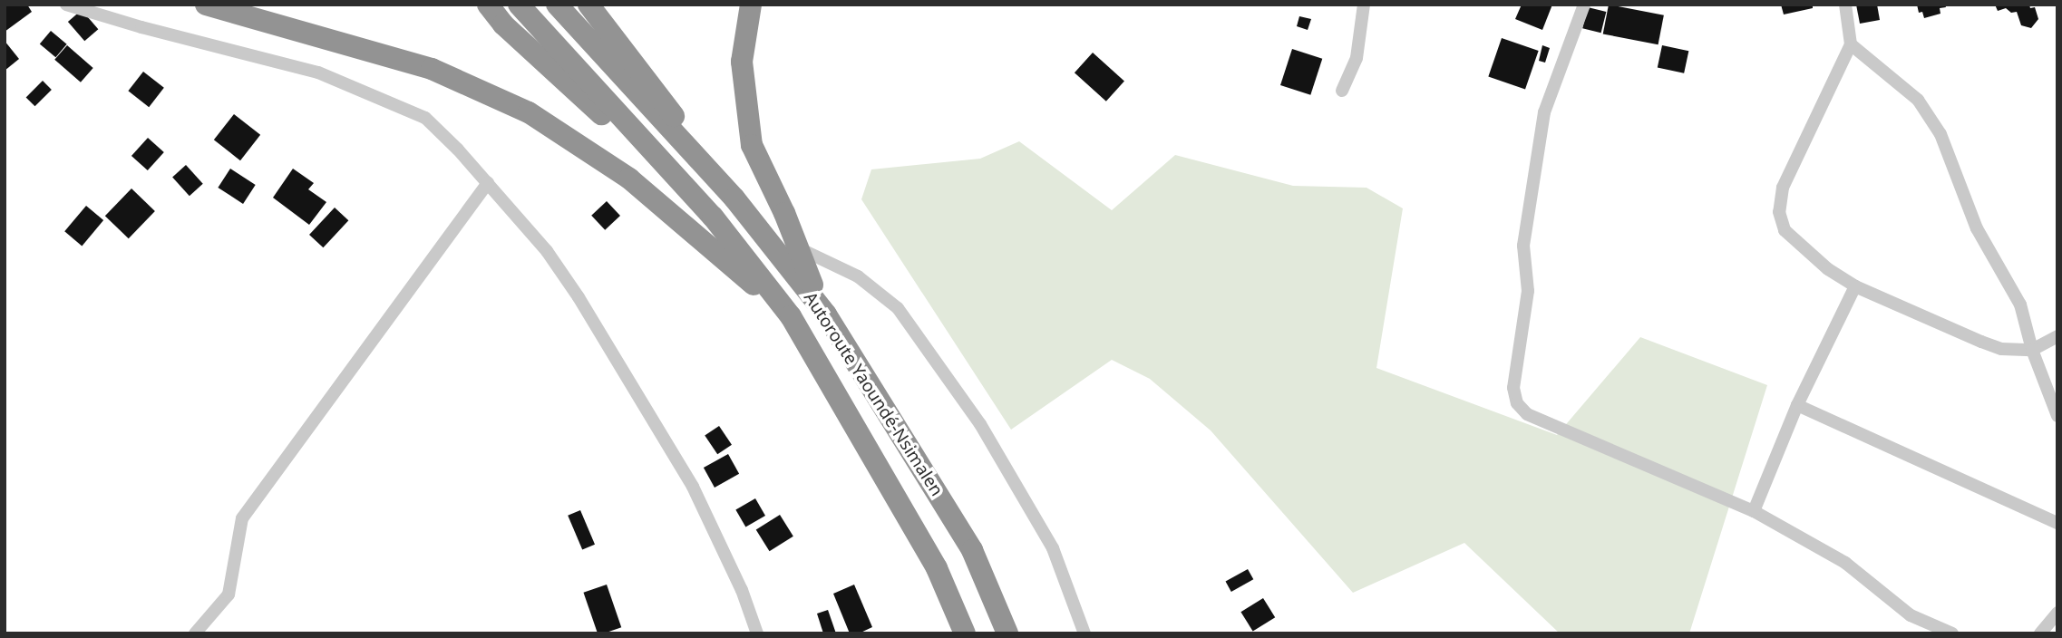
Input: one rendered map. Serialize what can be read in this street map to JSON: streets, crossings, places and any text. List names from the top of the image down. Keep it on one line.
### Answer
{"streets":{"highway":["Autoroute Yaoundé-Nsimalen"]}}
